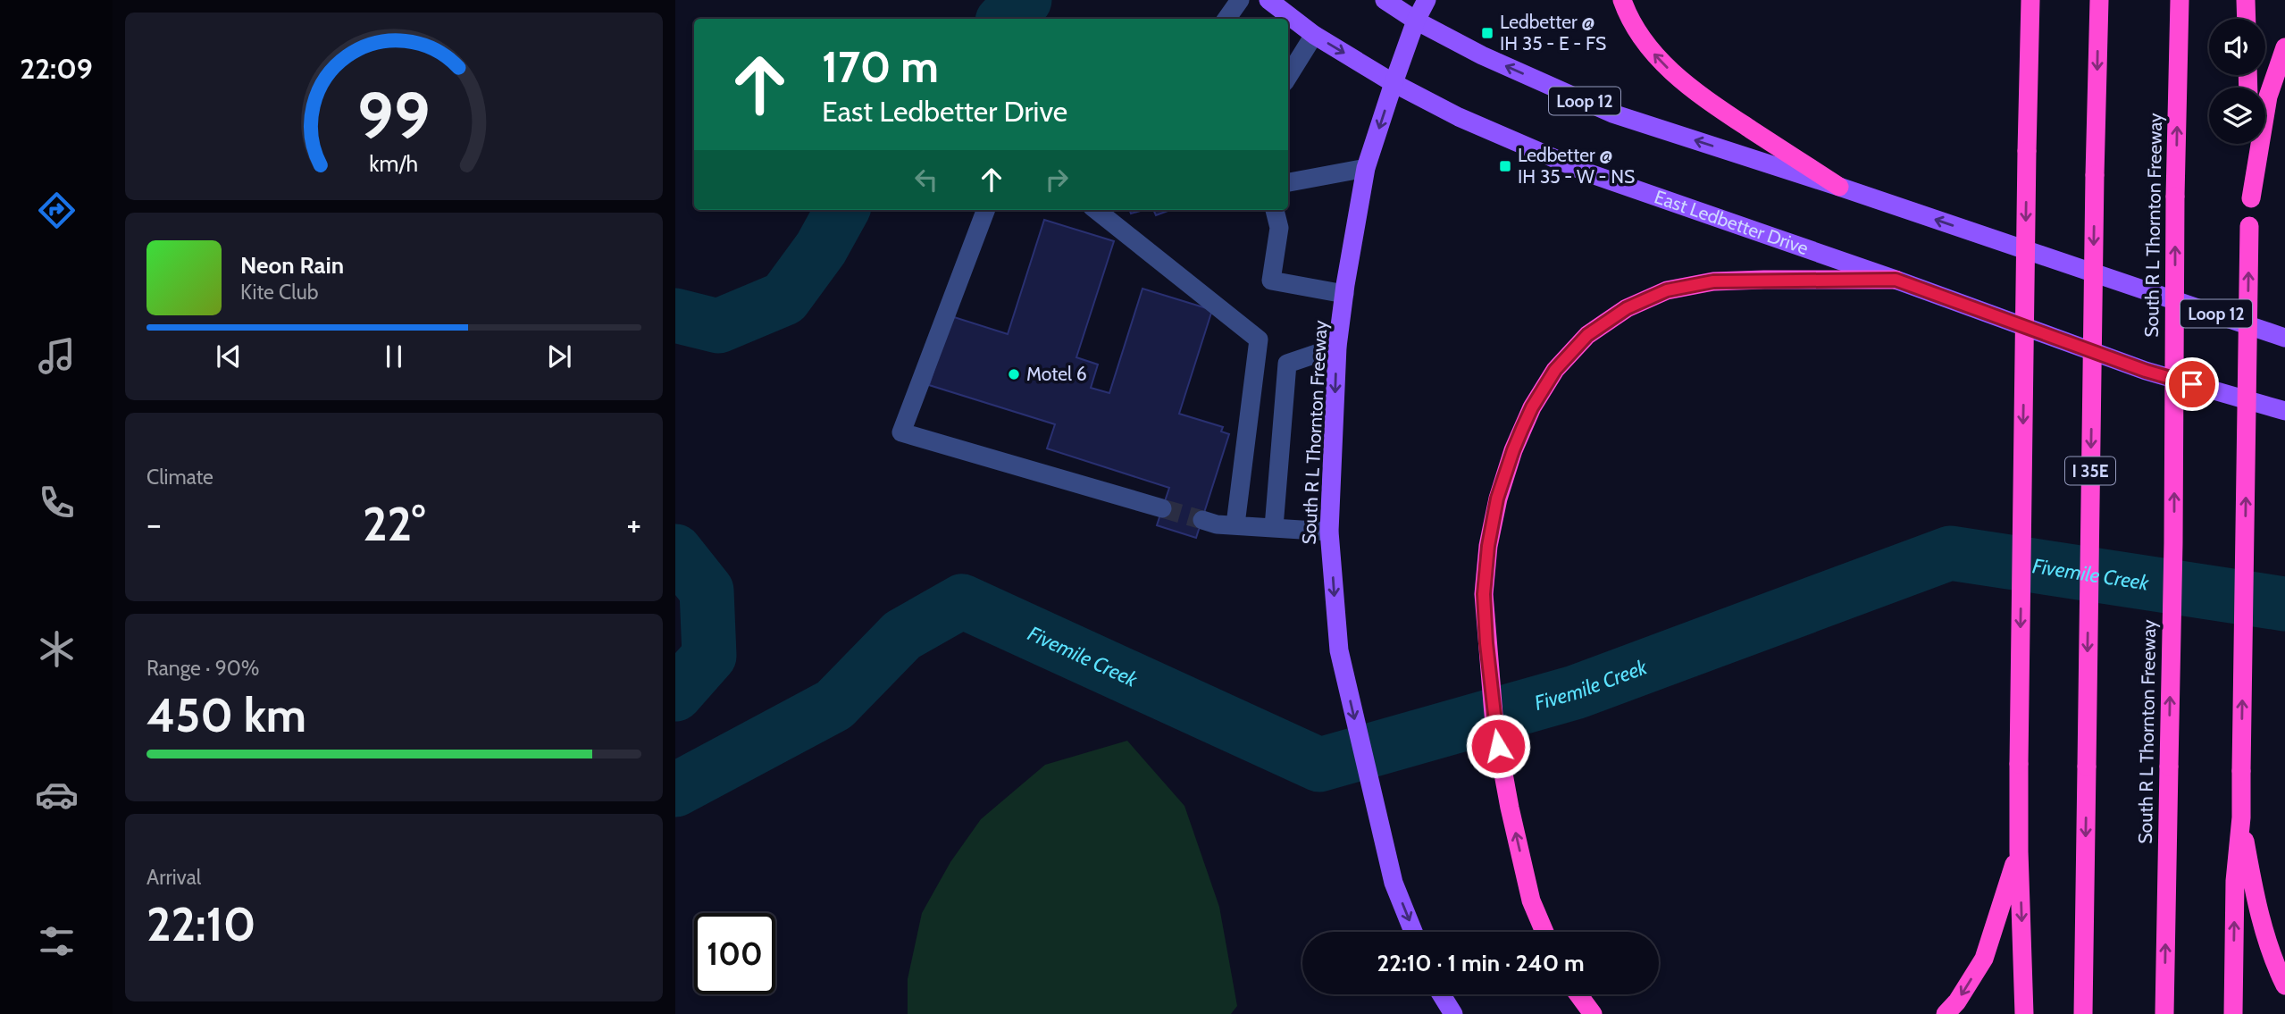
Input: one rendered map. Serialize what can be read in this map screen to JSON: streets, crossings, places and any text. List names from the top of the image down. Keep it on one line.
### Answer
{"streets":{"highway":["South R L Thornton Freeway","I 35E"],"main road":["Loop 12","East Ledbetter Drive"]},"crossings":[["Loop 12","South R L Thornton Freeway"],["East Ledbetter Drive","South R L Thornton Freeway"]],"water":["Fivemile Creek"],"places":{"transit":["Ledbetter @ IH 35 - E - FS","Ledbetter @ IH 35 - W - NS"],"other":["Motel 6"]},"page":{"tabs":"22:09","turn":["170 m","East Ledbetter Drive"],"song":["Neon Rain","Kite Club"],"tile":["Climate",["Range · 90%","450 km"],["Arrival","22:10"]],"heat":["−","22°","+"],"limit":"100","trip":"22:10 · 1 min · 240 m","gauge":["99","km/h"]}}
